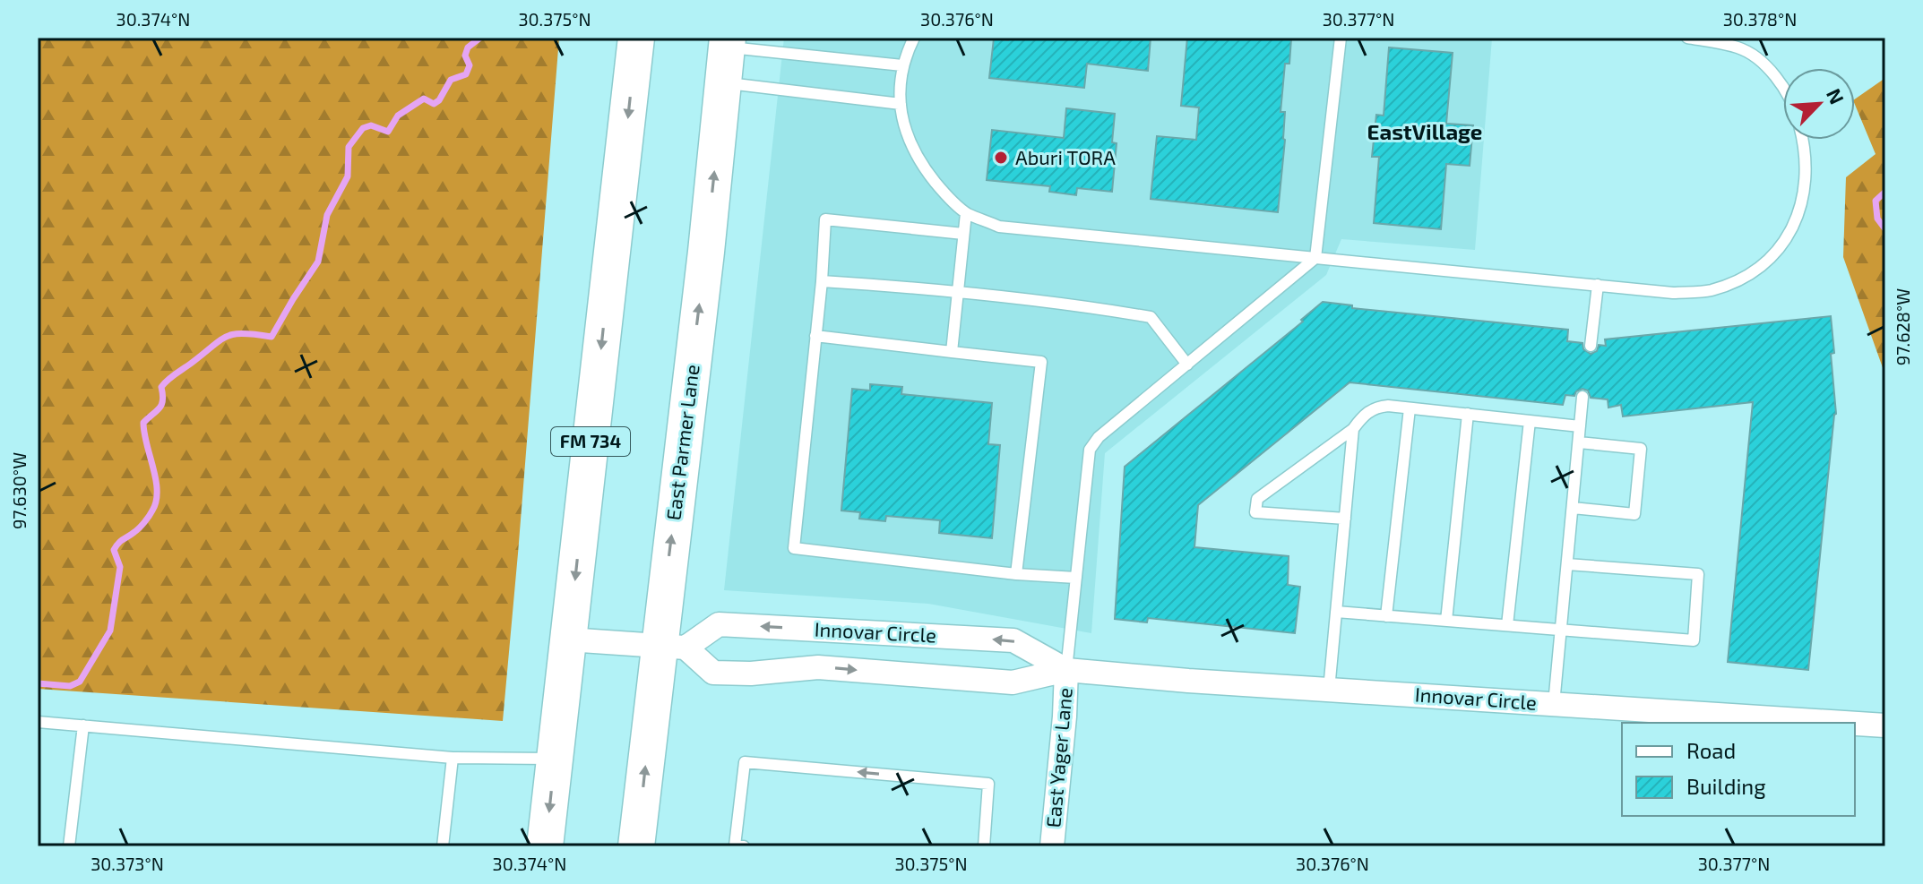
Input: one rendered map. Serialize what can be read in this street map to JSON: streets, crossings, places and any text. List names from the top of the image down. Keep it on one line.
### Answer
{"streets":{"main road":["FM 734","East Parmer Lane"],"street":["Innovar Circle","East Yager Lane"]},"crossings":[["East Parmer Lane","Innovar Circle"],["Innovar Circle","East Yager Lane"]],"districts":["EastVillage"],"places":["Aburi TORA"],"legend":["Road","Building"],"north":"top right","coordinates":["30.374°N","30.375°N","30.376°N","30.377°N","30.378°N","97.628°W","97.630°W","30.373°N"]}
